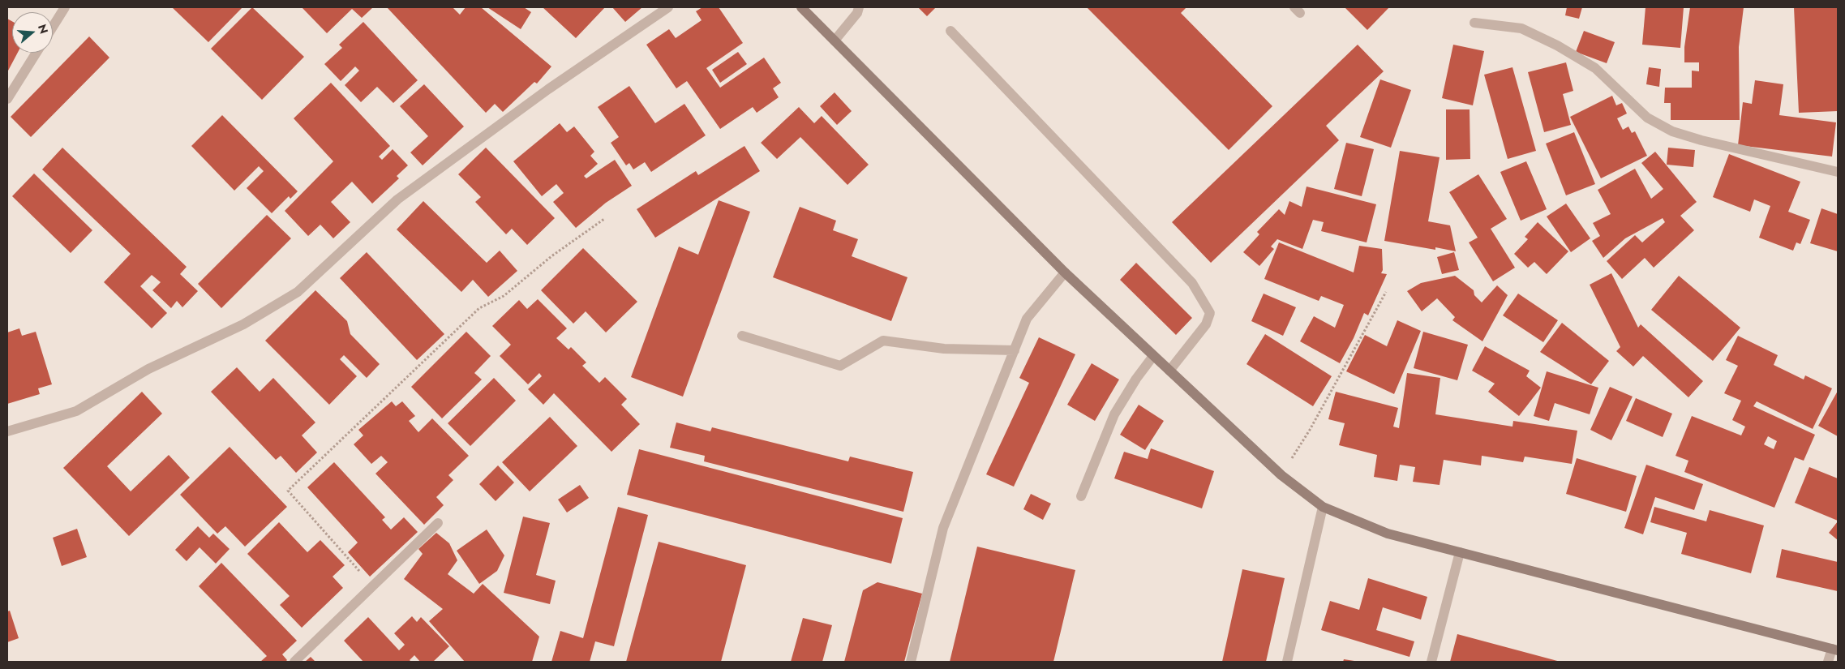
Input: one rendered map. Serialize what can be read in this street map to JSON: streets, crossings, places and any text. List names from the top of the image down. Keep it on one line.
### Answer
{"north":"right"}
